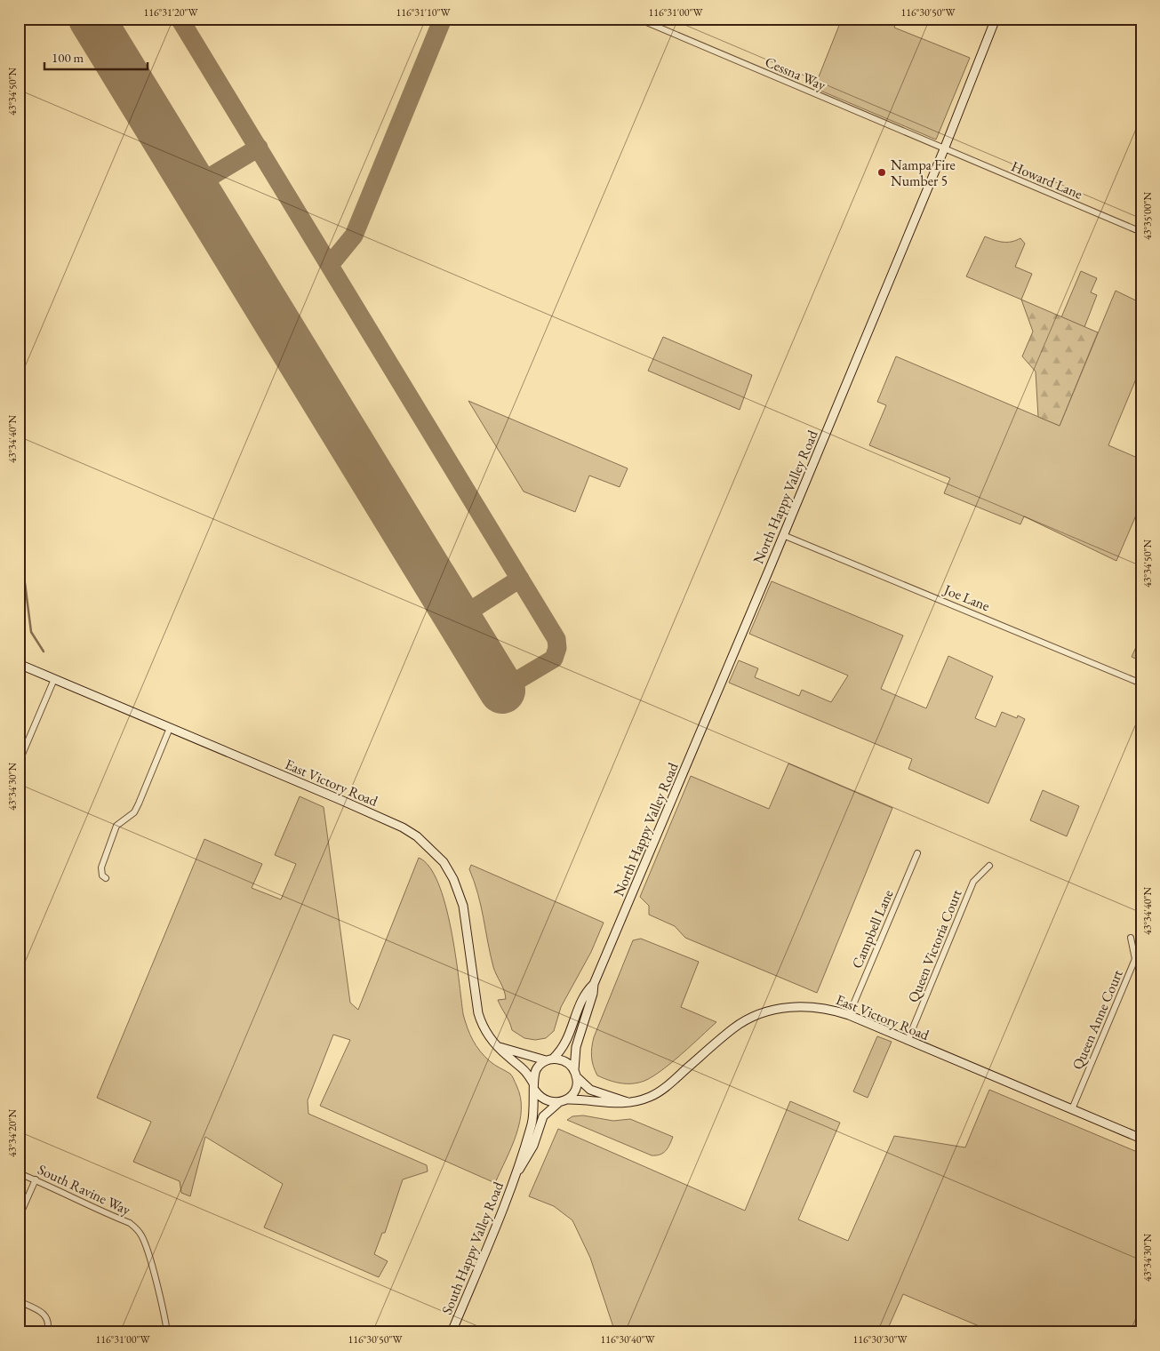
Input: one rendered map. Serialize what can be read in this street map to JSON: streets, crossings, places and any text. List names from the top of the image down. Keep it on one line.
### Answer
{"streets":{"main road":["North Happy Valley Road","East Victory Road","South Happy Valley Road"],"street":["Cessna Way","Howard Lane","Joe Lane","Campbell Lane","Queen Victoria Court","Queen Anne Court","South Ravine Way"]},"crossings":[["Cessna Way","Howard Lane"],["Cessna Way","North Happy Valley Road"],["Howard Lane","North Happy Valley Road"],["North Happy Valley Road","Joe Lane"],["North Happy Valley Road","East Victory Road"],["East Victory Road","Campbell Lane"],["East Victory Road","Queen Victoria Court"],["East Victory Road","Queen Anne Court"]],"places":["Nampa Fire Number 5"],"scale_bar":"100 m","coordinates":["116°31'20\"W","116°31'10\"W","116°31'00\"W","116°30'50\"W","43°34'50\"N","43°35'00\"N","43°34'40\"N","43°34'30\"N","43°34'20\"N","116°30'40\"W","116°30'30\"W"]}
